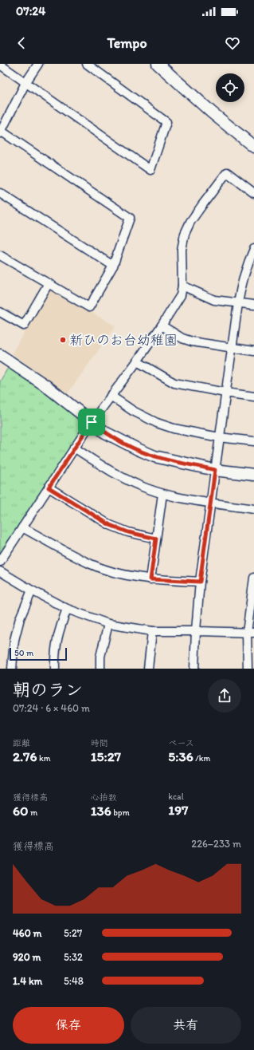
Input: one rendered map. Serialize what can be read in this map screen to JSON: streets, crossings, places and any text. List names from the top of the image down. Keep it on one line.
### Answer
{"places":["新ひのお台幼稚園"],"scale_bar":"50 m","page":{"status":"07:24","header":"Tempo","scale":"50 m","heading":["朝のラン","07:24 · 6 × 460 m"],"stats":[["距離","2.76 km"],["時間","15:27"],["ペース","5:36 /km"],["獲得標高","60 m"],["心拍数","136 bpm"],["kcal","197"]],"chart":["獲得標高","226–233 m"],"list":[{"name":"460 m","note":"5:27"},{"name":"920 m","note":"5:32"},{"name":"1.4 km","note":"5:48"}],"buttons":["保存","共有"]}}
